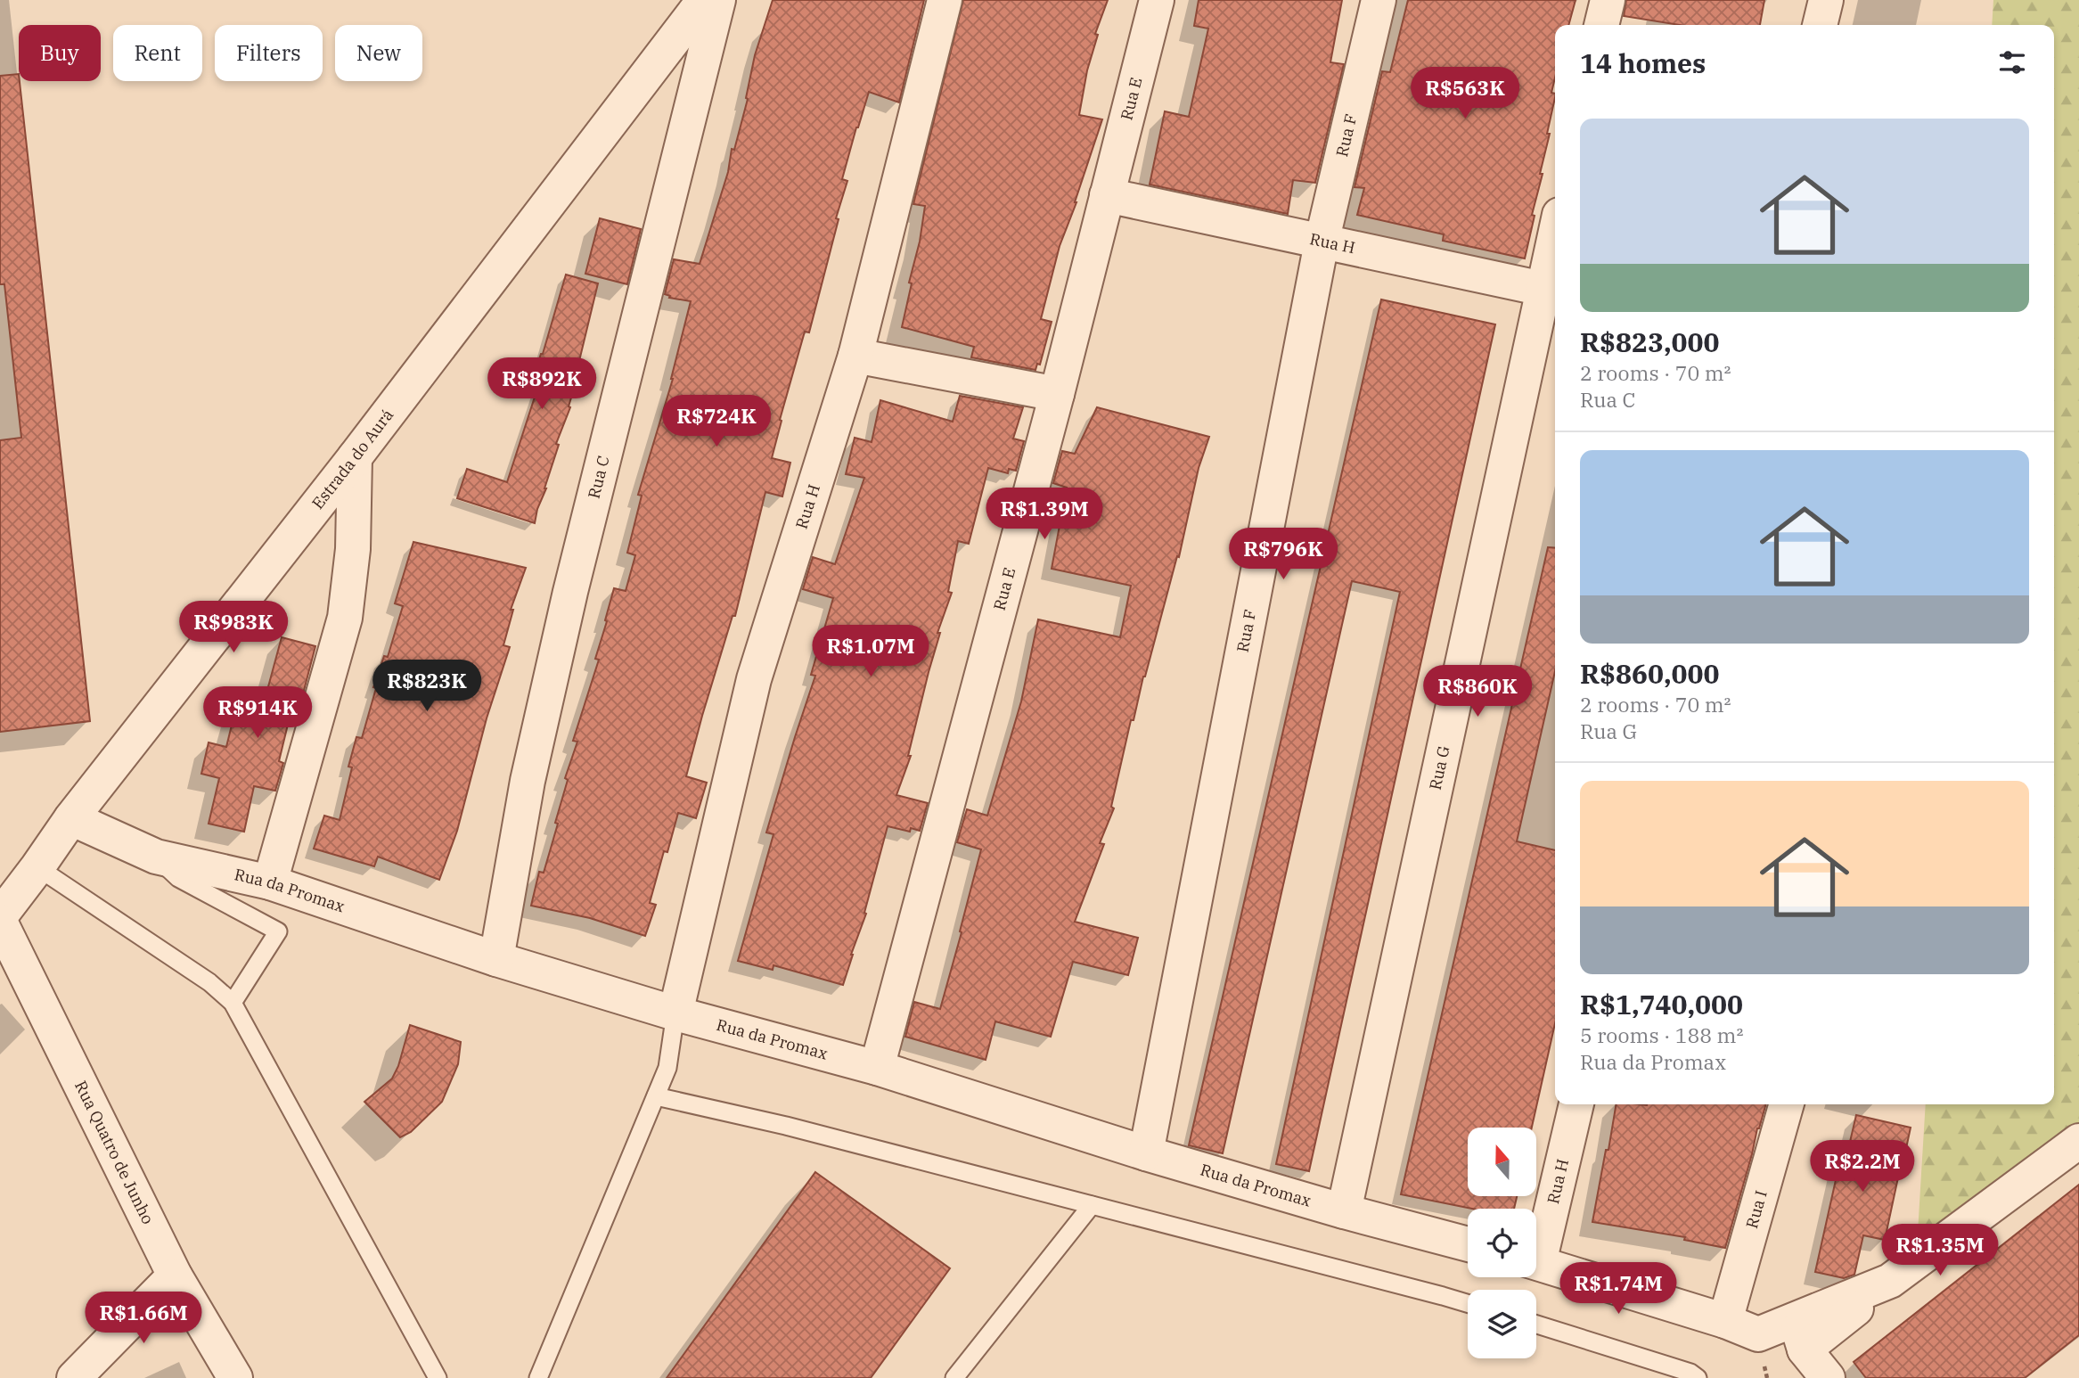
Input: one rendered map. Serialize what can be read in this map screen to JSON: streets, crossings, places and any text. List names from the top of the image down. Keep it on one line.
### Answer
{"streets":{"street":["Rua E","Rua F","Rua H","Estrada do Aurá","Rua C","Rua G","Rua da Promax","Rua Quatro de Junho","Rua I"]},"crossings":[["Rua E","Rua H"],["Rua E","Rua da Promax"],["Rua F","Rua H"],["Rua F","Rua da Promax"],["Rua H","Rua G"],["Rua H","Rua da Promax"],["Estrada do Aurá","Rua da Promax"],["Estrada do Aurá","Rua Quatro de Junho"],["Rua C","Rua da Promax"],["Rua G","Rua da Promax"]],"north":"top","page":{"chip":["Buy","Rent","Filters","New"],"heading":"14 homes","price":["R$563K","R$892K","R$724K","R$1.39M","R$796K","R$983K","R$1.07M","R$823K","R$860K","R$914K","R$2.2M","R$1.35M","R$1.74M","R$1.66M"],"list":[{"name":"R$823,000","note":"2 rooms · 70 m² · Rua C"},{"name":"R$860,000","note":"2 rooms · 70 m² · Rua G"},{"name":"R$1,740,000","note":"5 rooms · 188 m² · Rua da Promax"}]}}
